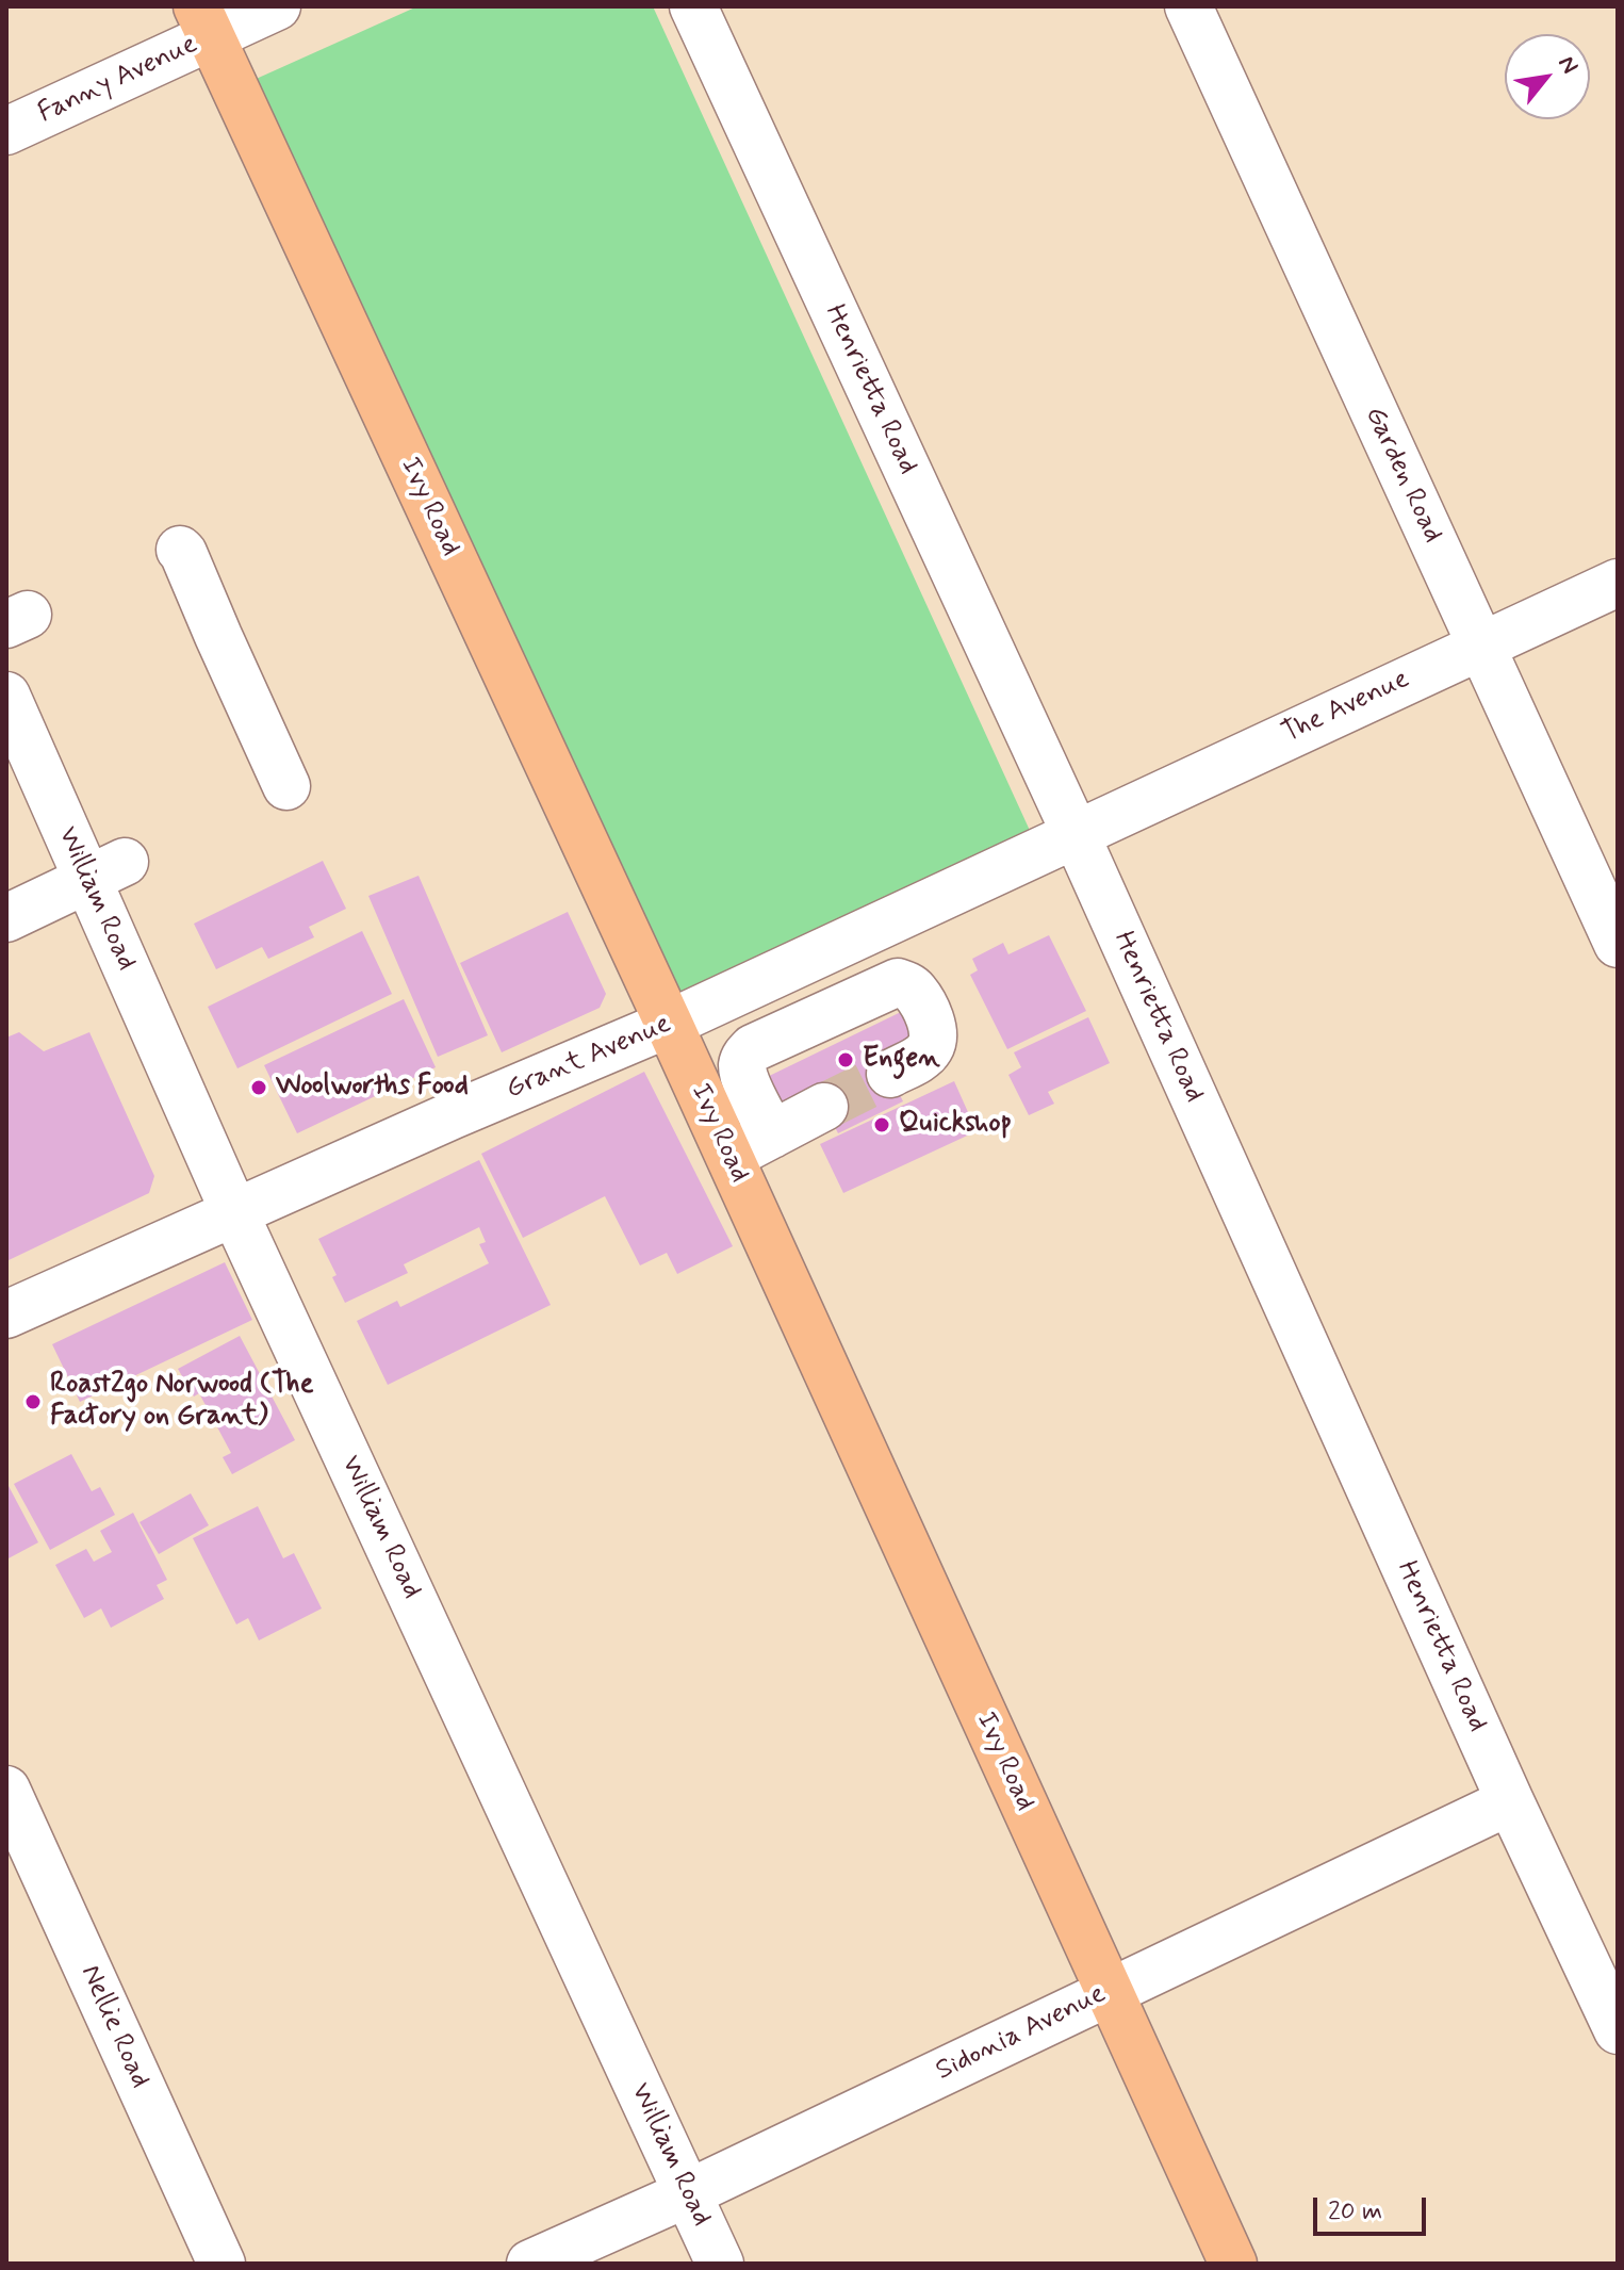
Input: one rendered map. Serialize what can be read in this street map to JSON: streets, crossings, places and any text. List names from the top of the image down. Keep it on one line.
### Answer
{"streets":{"main road":["Ivy Road"],"street":["Fanny Avenue","Henrietta Road","Garden Road","The Avenue","William Road","Grant Avenue","Nellie Road","Sidonia Avenue"]},"crossings":[["Fanny Avenue","Ivy Road"],["Henrietta Road","The Avenue"],["Henrietta Road","Grant Avenue"],["Henrietta Road","Sidonia Avenue"],["Garden Road","The Avenue"],["Ivy Road","Grant Avenue"],["Ivy Road","Sidonia Avenue"],["The Avenue","Grant Avenue"],["William Road","Grant Avenue"],["William Road","Sidonia Avenue"]],"places":["Engen","Woolworths Food","Quickshop","Roast2go Norwood (The Factory on Grant)"],"scale_bar":"20 m","north":"top right"}
